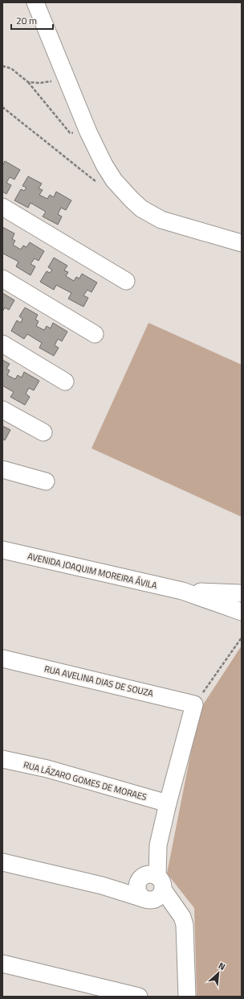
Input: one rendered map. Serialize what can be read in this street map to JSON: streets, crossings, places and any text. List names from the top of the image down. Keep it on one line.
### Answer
{"streets":{"street":["AVENIDA JOAQUIM MOREIRA ÁVILA","RUA AVELINA DIAS DE SOUZA","RUA LÁZARO GOMES DE MORAES"]},"scale_bar":"20 m","north":"top right"}
